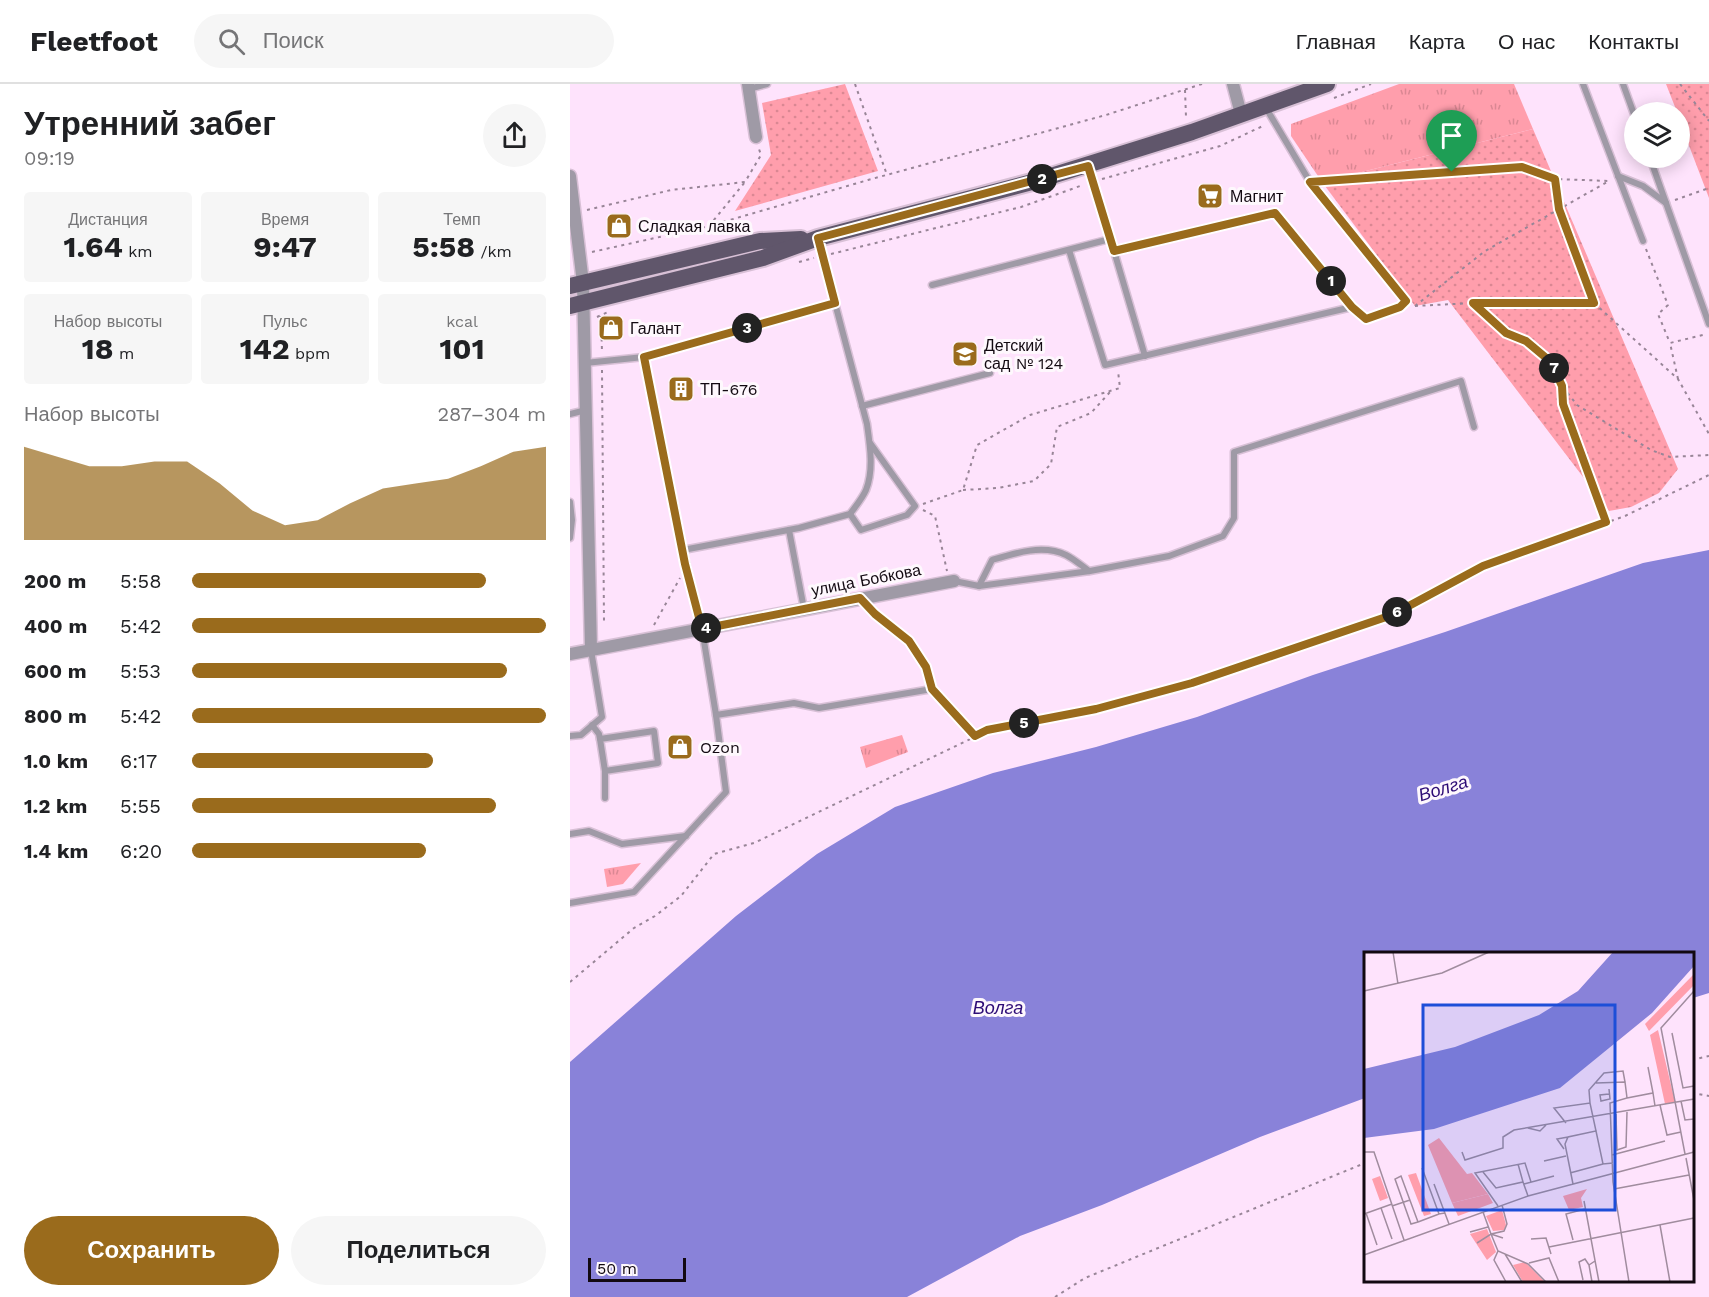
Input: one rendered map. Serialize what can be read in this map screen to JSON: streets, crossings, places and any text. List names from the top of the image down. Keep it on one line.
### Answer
{"streets":{"street":["улица Бобкова"]},"water":["Волга"],"places":{"supermarket":["Магнит"],"shop":["Сладкая лавка","Галант","Ozon"],"school or university":["Детский сад № 124"],"building":["ТП-676"]},"scale_bar":"50 m","page":{"header":"Fleetfoot","search":"Поиск","nav":["Главная","Карта","О нас","Контакты"],"heading":["Утренний забег","09:19"],"pins":["2","1","3","7","6","4","5"],"stats":[["Дистанция","1.64 km"],["Время","9:47"],["Темп","5:58 /km"],["Набор высоты","18 m"],["Пульс","142 bpm"],["kcal","101"]],"chart":["Набор высоты","287–304 m"],"list":[{"name":"200 m","note":"5:58"},{"name":"400 m","note":"5:42"},{"name":"600 m","note":"5:53"},{"name":"800 m","note":"5:42"},{"name":"1.0 km","note":"6:17"},{"name":"1.2 km","note":"5:55"},{"name":"1.4 km","note":"6:20"}],"buttons":["Сохранить","Поделиться"],"scale":"50 m"}}
